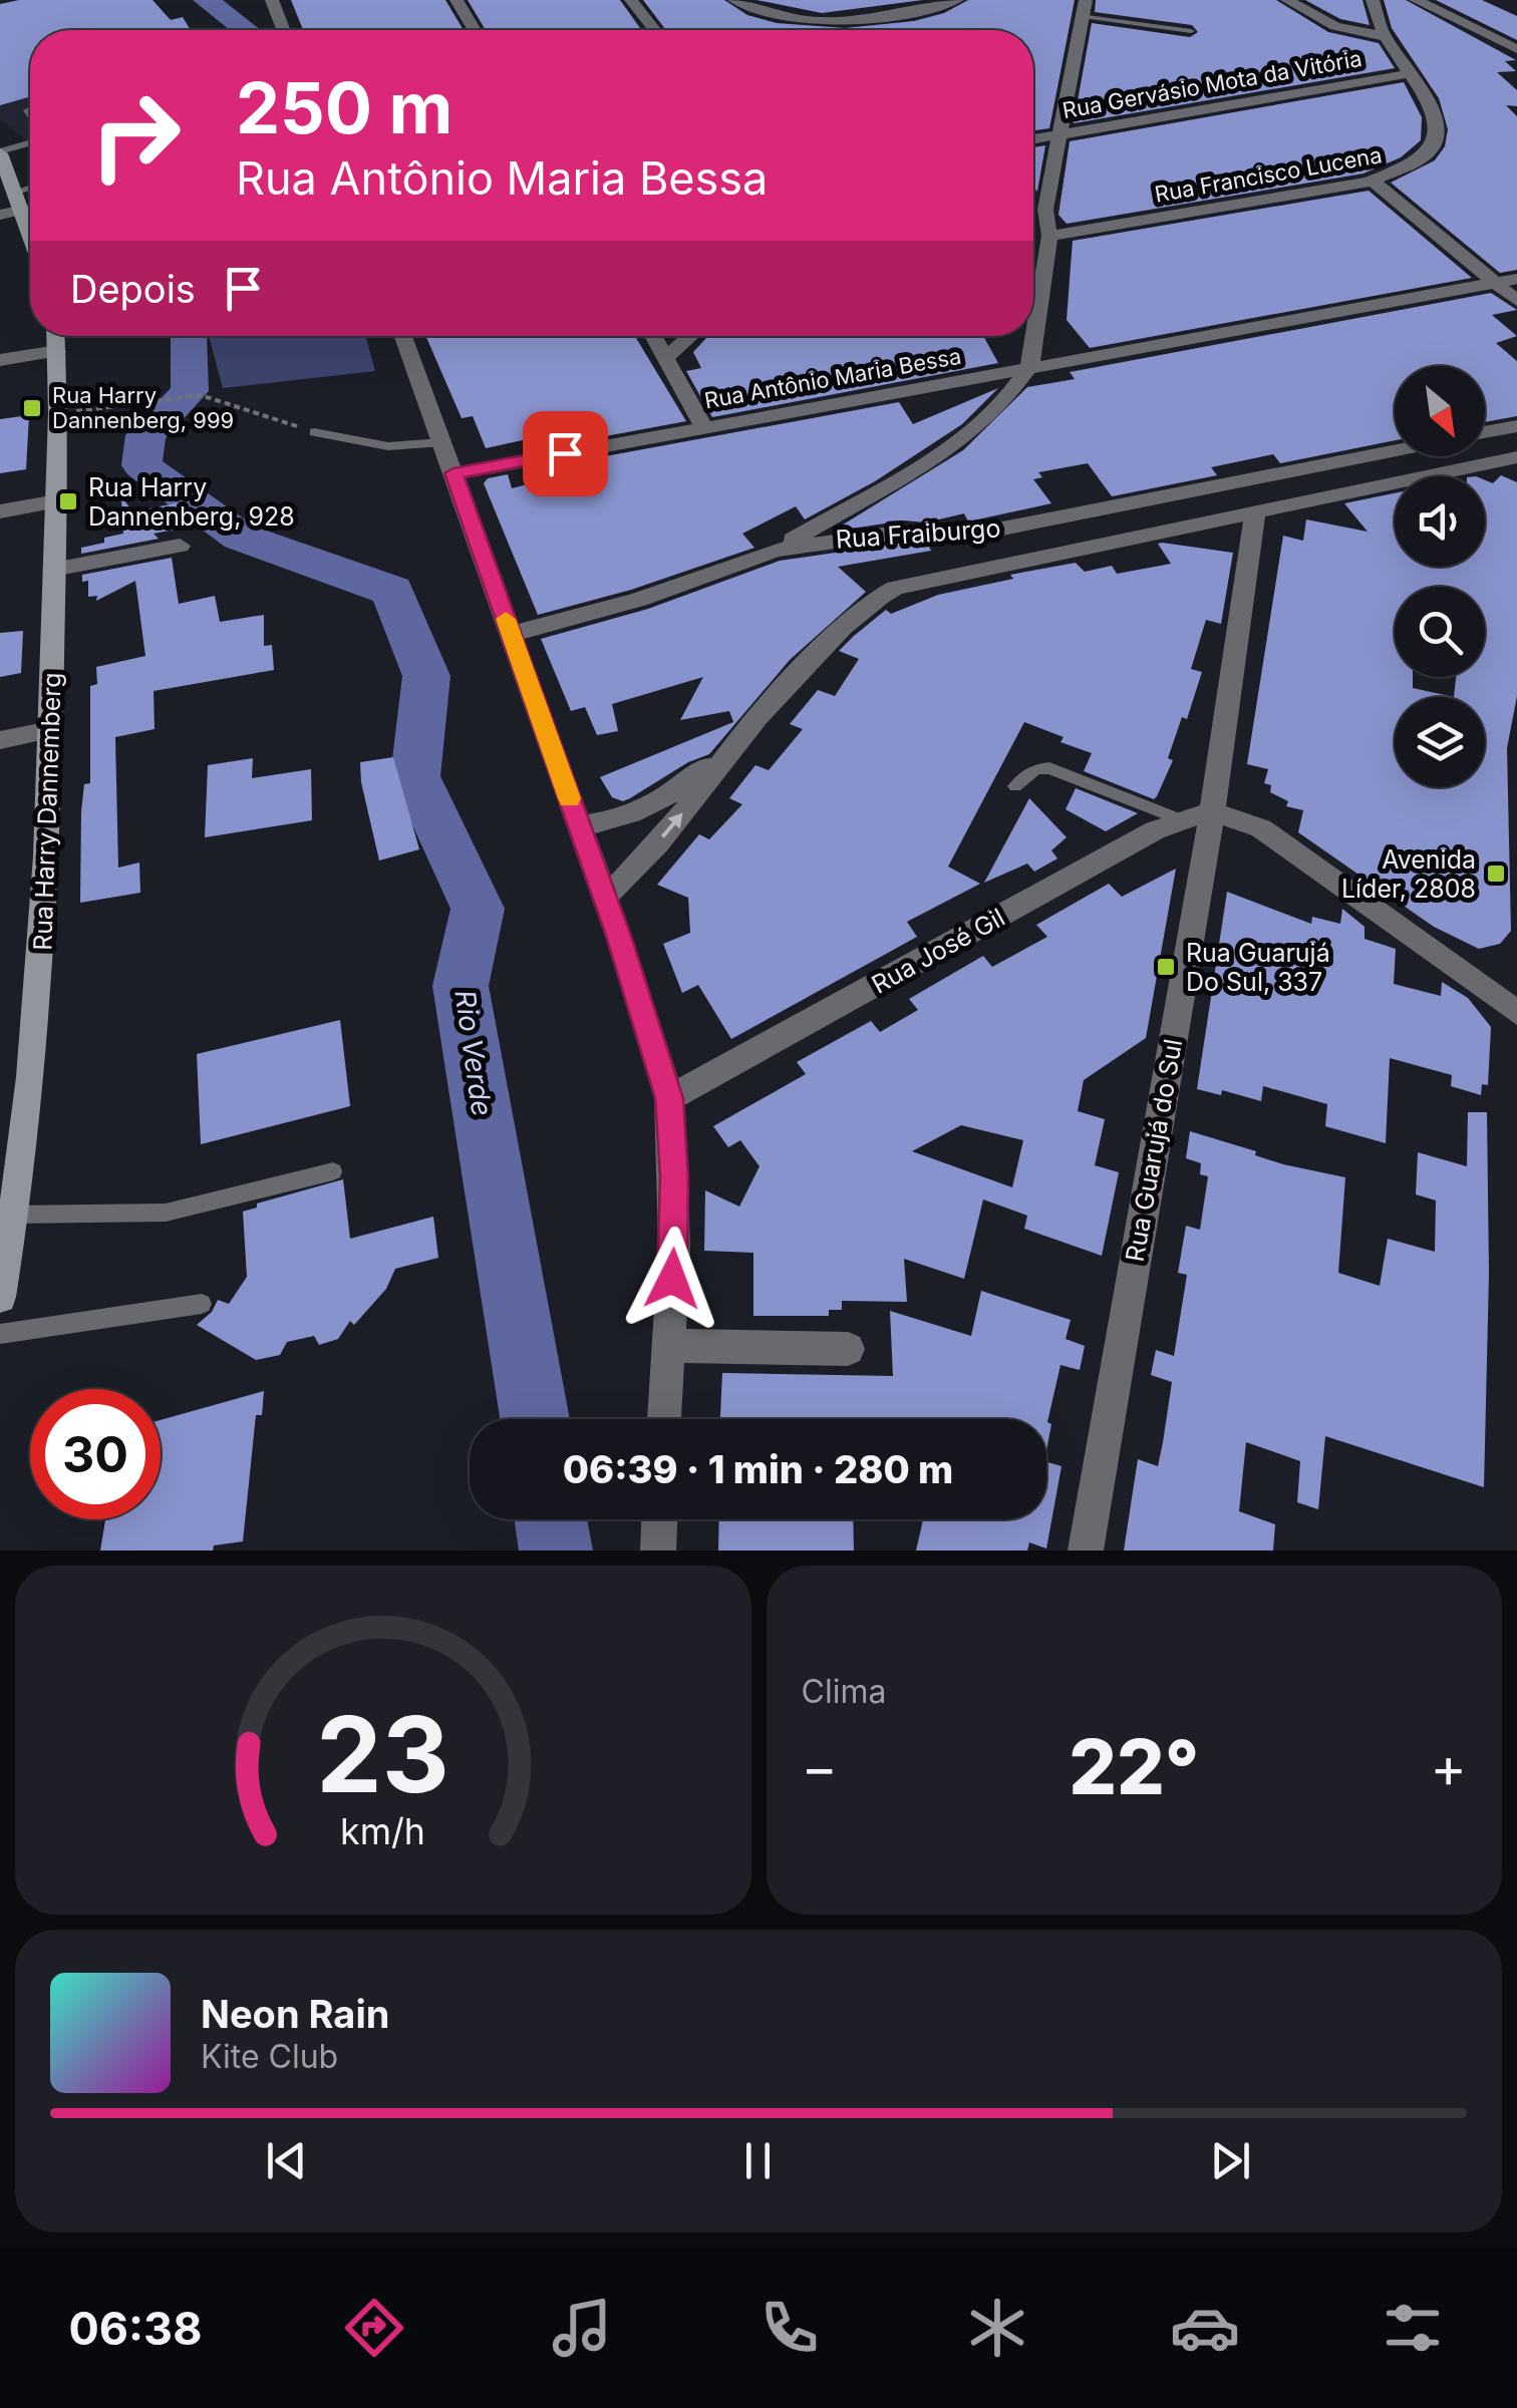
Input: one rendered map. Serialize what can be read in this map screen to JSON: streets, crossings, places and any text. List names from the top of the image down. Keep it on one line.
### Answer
{"streets":{"main road":["Rua Harry Dannemberg"],"street":["Rua Gervásio Mota da Vitória","Rua Francisco Lucena","Rua Antônio Maria Bessa","Rua Fraiburgo","Rua José Gil","Rua Guarujá do Sul"]},"crossings":[["Rua Gervásio Mota da Vitória","Rua Francisco Lucena"],["Rua Fraiburgo","Rua Guarujá do Sul"],["Rua José Gil","Rua Guarujá do Sul"]],"water":["Rio Verde"],"places":{"transit":["Rua Harry Dannenberg, 999","Rua Harry Dannenberg, 928","Avenida Líder, 2808","Rua Guarujá Do Sul, 337"]},"north":"bottom right","page":{"turn":["250 m","Rua Antônio Maria Bessa"],"then":"Depois","limit":"30","trip":"06:39 · 1 min · 280 m","tile":"Clima","heat":["−","22°","+"],"song":["Neon Rain","Kite Club"],"tabs":"06:38","gauge":["23","km/h"]}}
